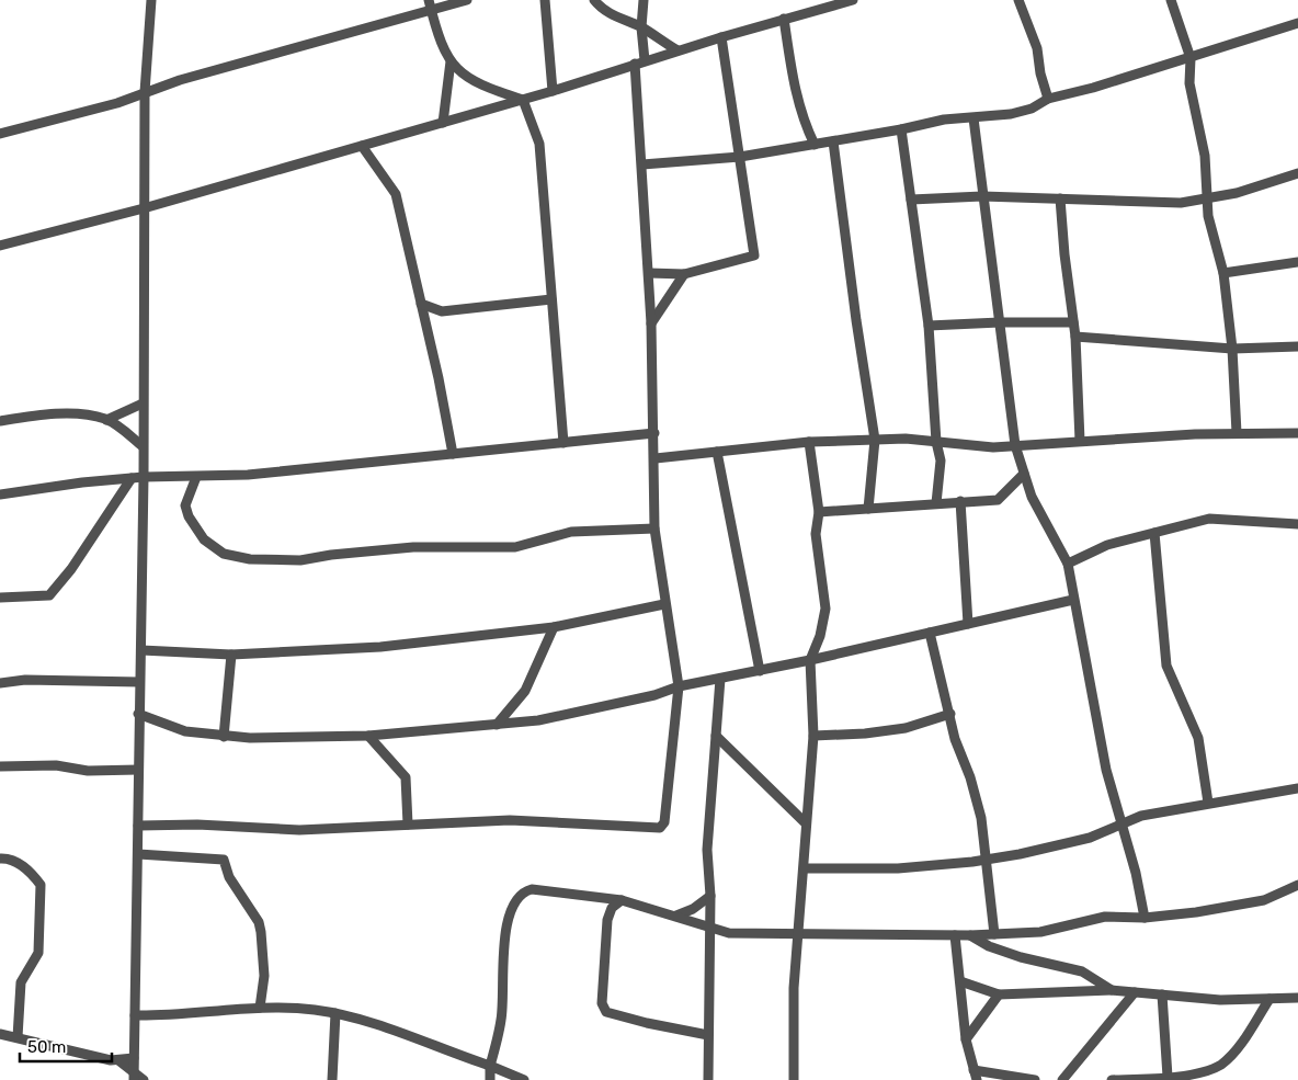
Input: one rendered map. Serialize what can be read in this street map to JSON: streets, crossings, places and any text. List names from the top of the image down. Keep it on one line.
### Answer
{"scale_bar":"50 m"}
